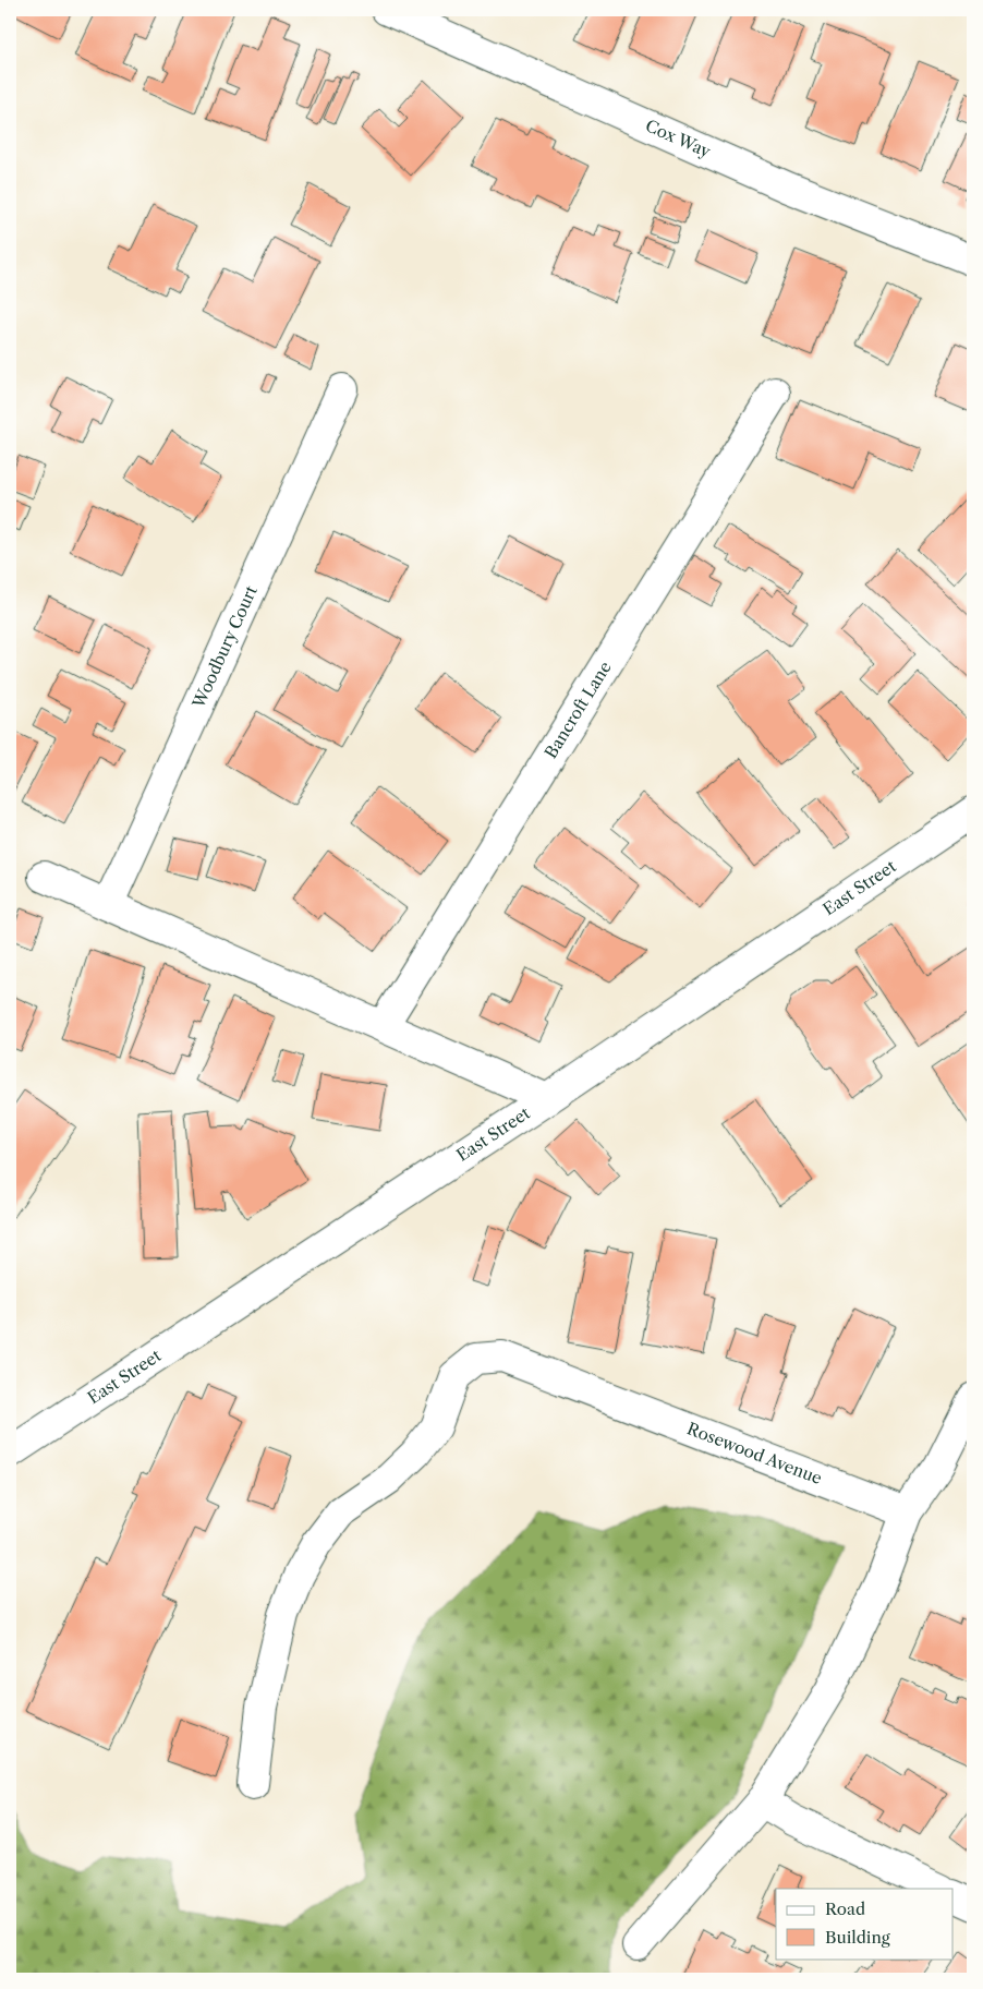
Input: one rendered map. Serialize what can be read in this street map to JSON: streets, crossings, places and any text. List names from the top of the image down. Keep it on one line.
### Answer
{"streets":{"street":["Cox Way","Woodbury Court","Bancroft Lane","East Street","Rosewood Avenue"]},"legend":["Road","Building"]}
